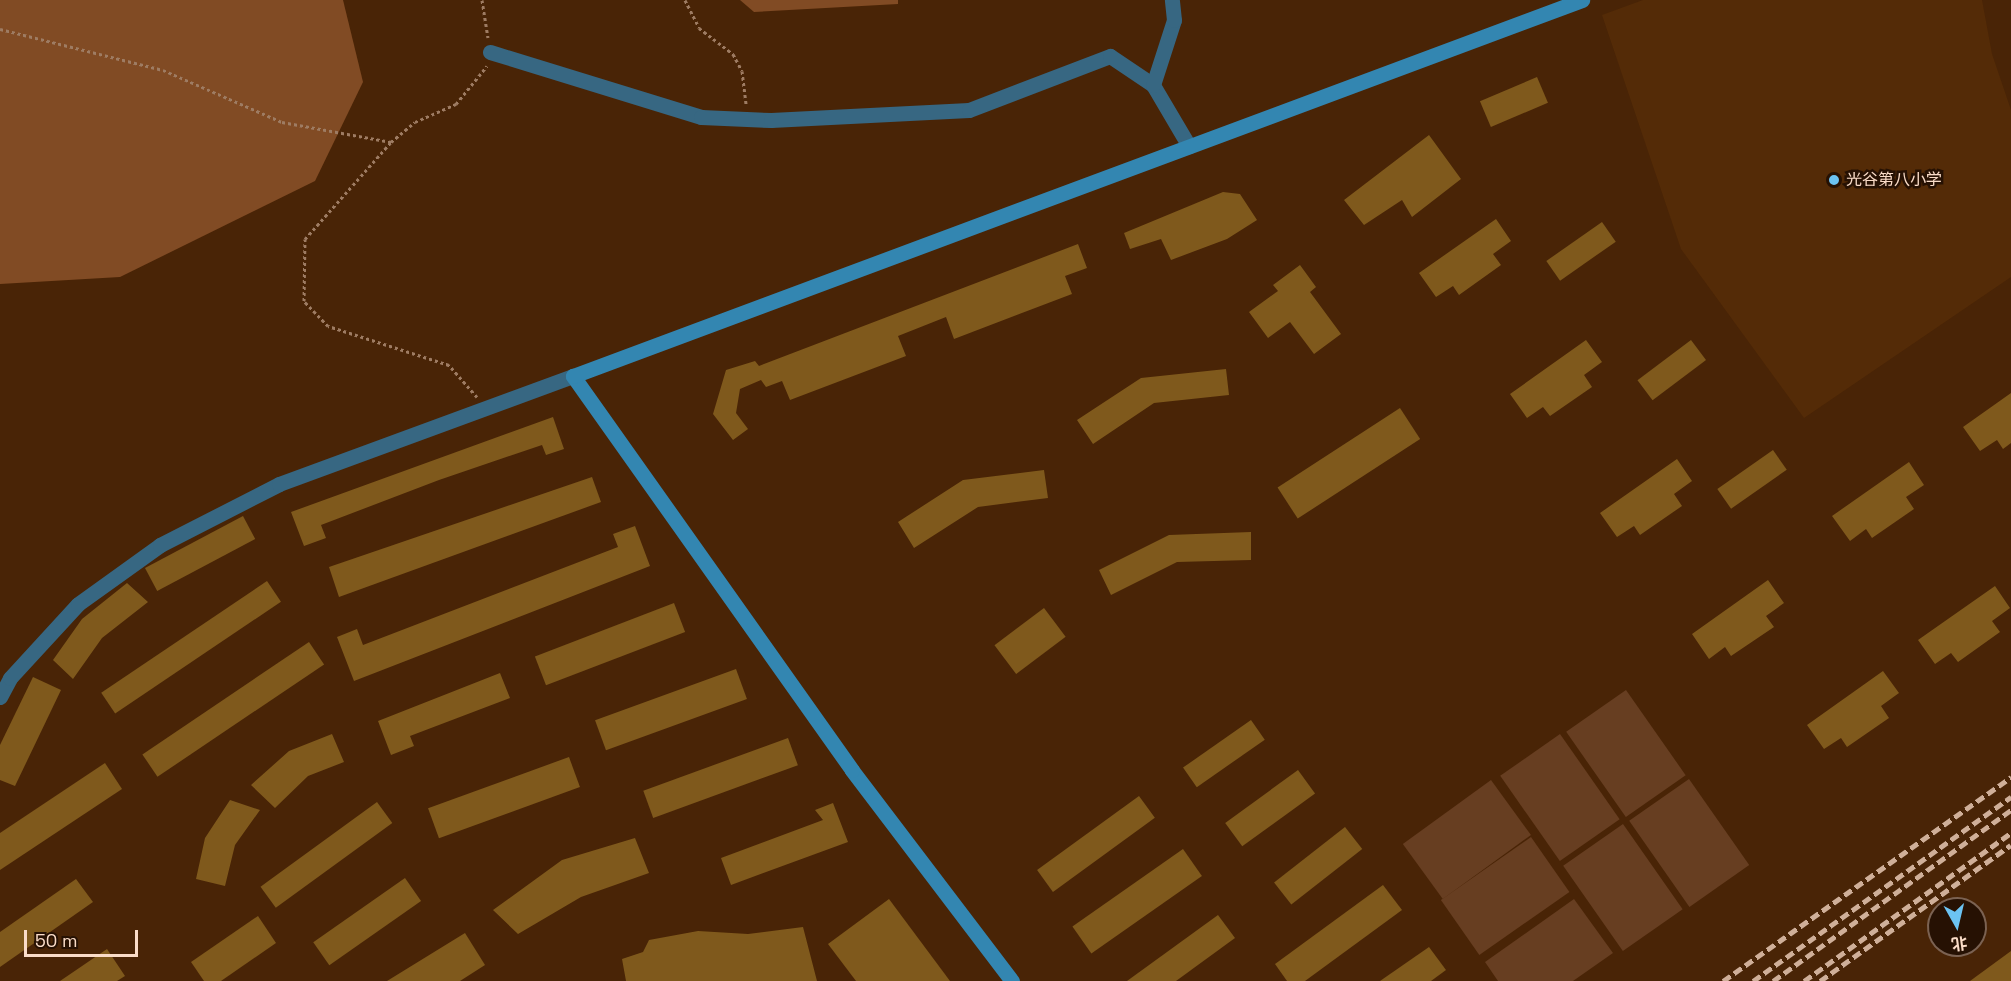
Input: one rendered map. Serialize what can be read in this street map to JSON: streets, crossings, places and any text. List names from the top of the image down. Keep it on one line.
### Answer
{"places":["光谷第八小学"],"scale_bar":"50 m","north":"bottom"}
